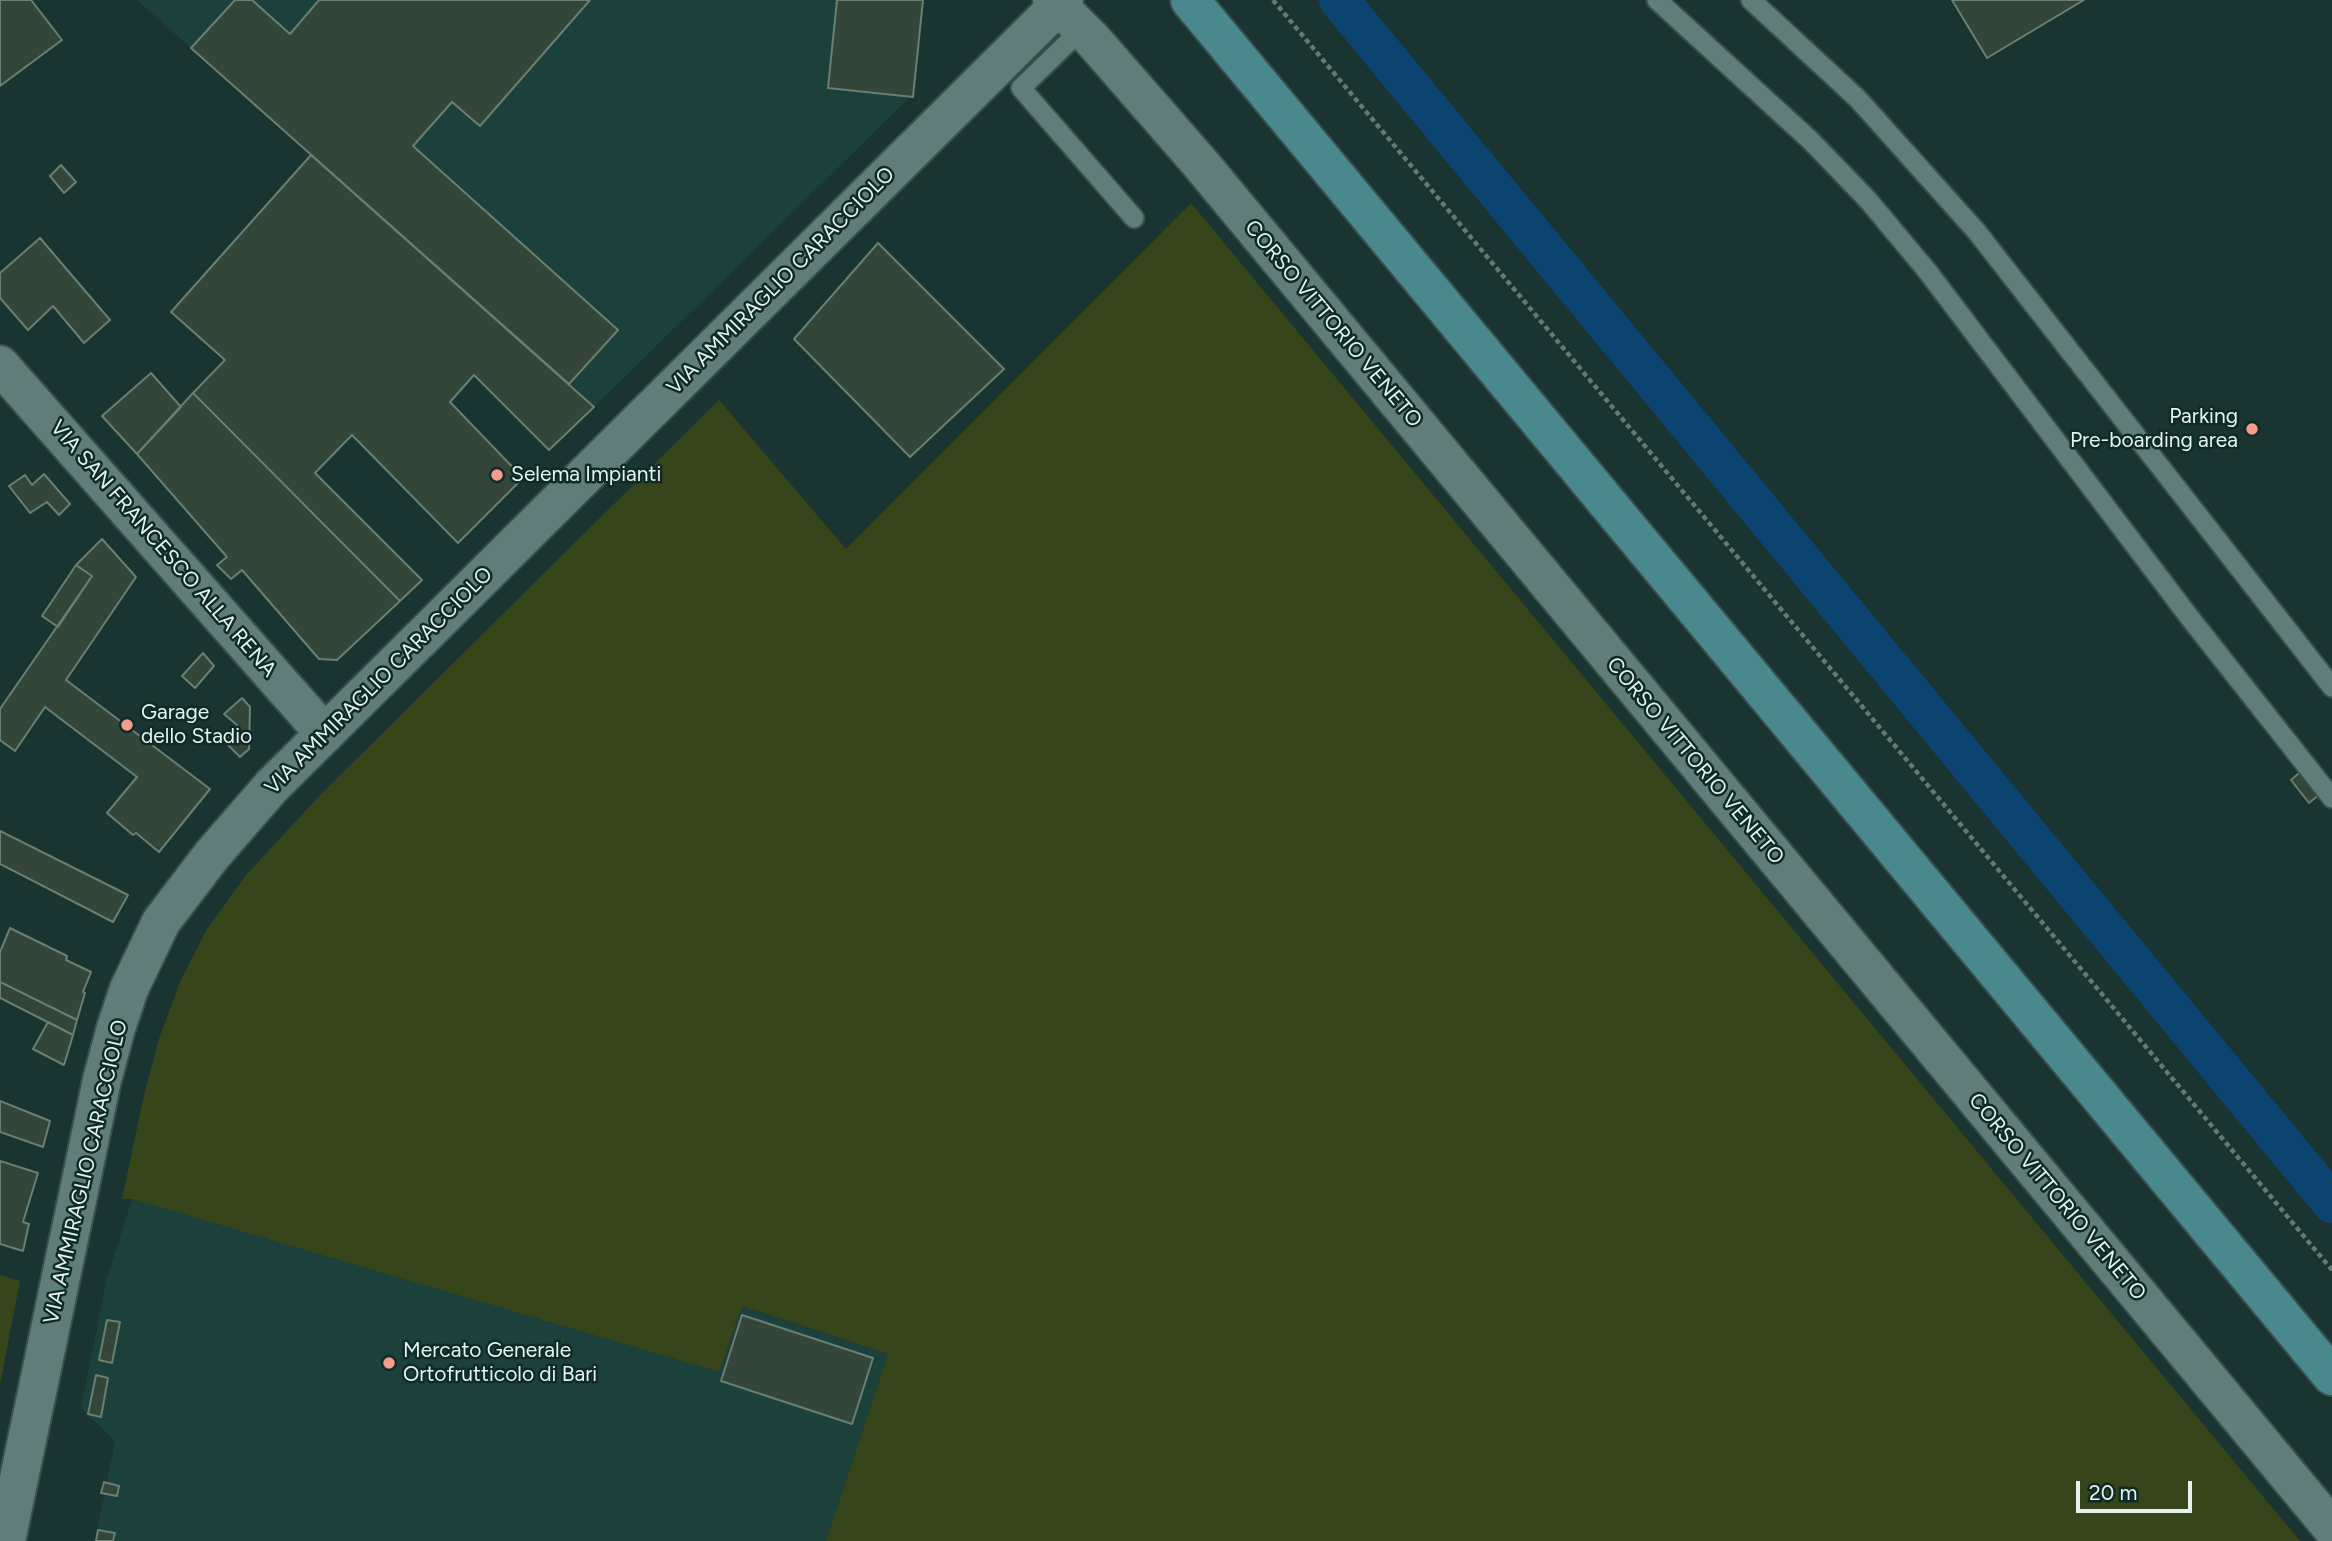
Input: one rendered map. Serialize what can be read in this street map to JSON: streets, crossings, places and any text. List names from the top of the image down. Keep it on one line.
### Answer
{"streets":{"street":["VIA AMMIRAGLIO CARACCIOLO","CORSO VITTORIO VENETO","VIA SAN FRANCESCO ALLA RENA"]},"crossings":[["VIA AMMIRAGLIO CARACCIOLO","CORSO VITTORIO VENETO"],["VIA AMMIRAGLIO CARACCIOLO","VIA SAN FRANCESCO ALLA RENA"]],"places":["Parking Pre-boarding area","Selema Impianti","Garage dello Stadio","Mercato Generale Ortofrutticolo di Bari"],"scale_bar":"20 m"}
